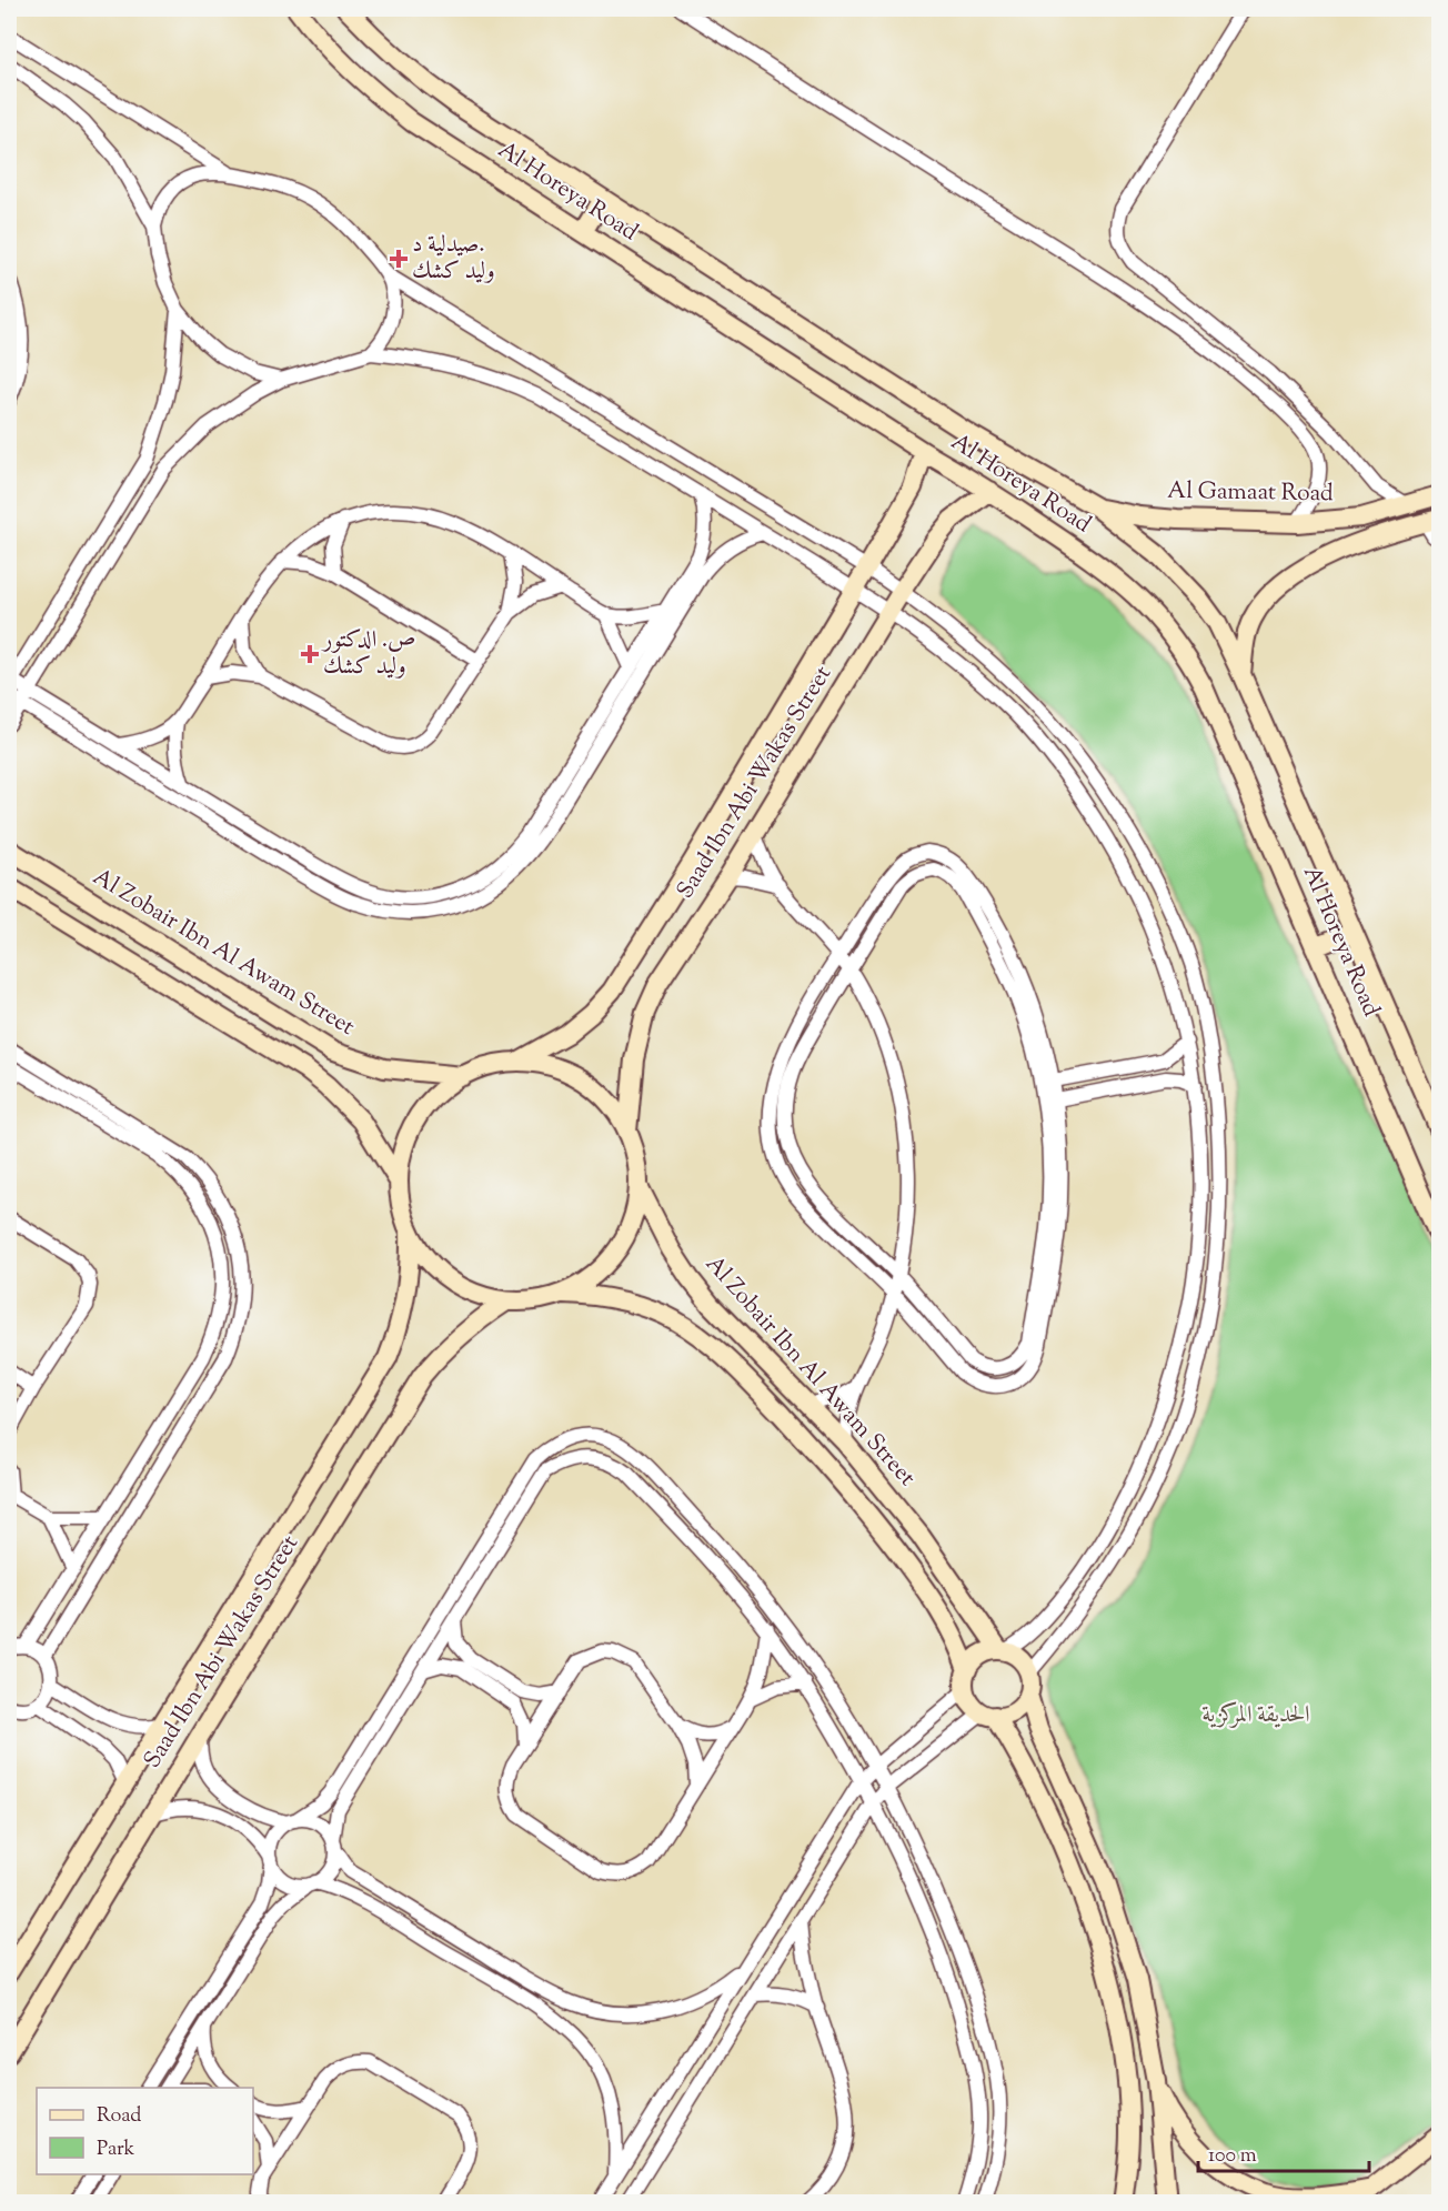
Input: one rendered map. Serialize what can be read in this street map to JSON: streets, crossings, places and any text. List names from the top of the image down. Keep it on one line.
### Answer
{"streets":{"street":["Al Horeya Road","Al Gamaat Road","Saad Ibn Abi Wakas Street","Al Zobair Ibn Al Awam Street"]},"crossings":[["Al Horeya Road","Al Gamaat Road"],["Al Horeya Road","Saad Ibn Abi Wakas Street"]],"parks":["الحديقة المركزية"],"places":{"health":["صيدلية د. وليد كشك","ص. الدكتور وليد كشك"]},"legend":["Road","Park"],"scale_bar":"100 m"}
